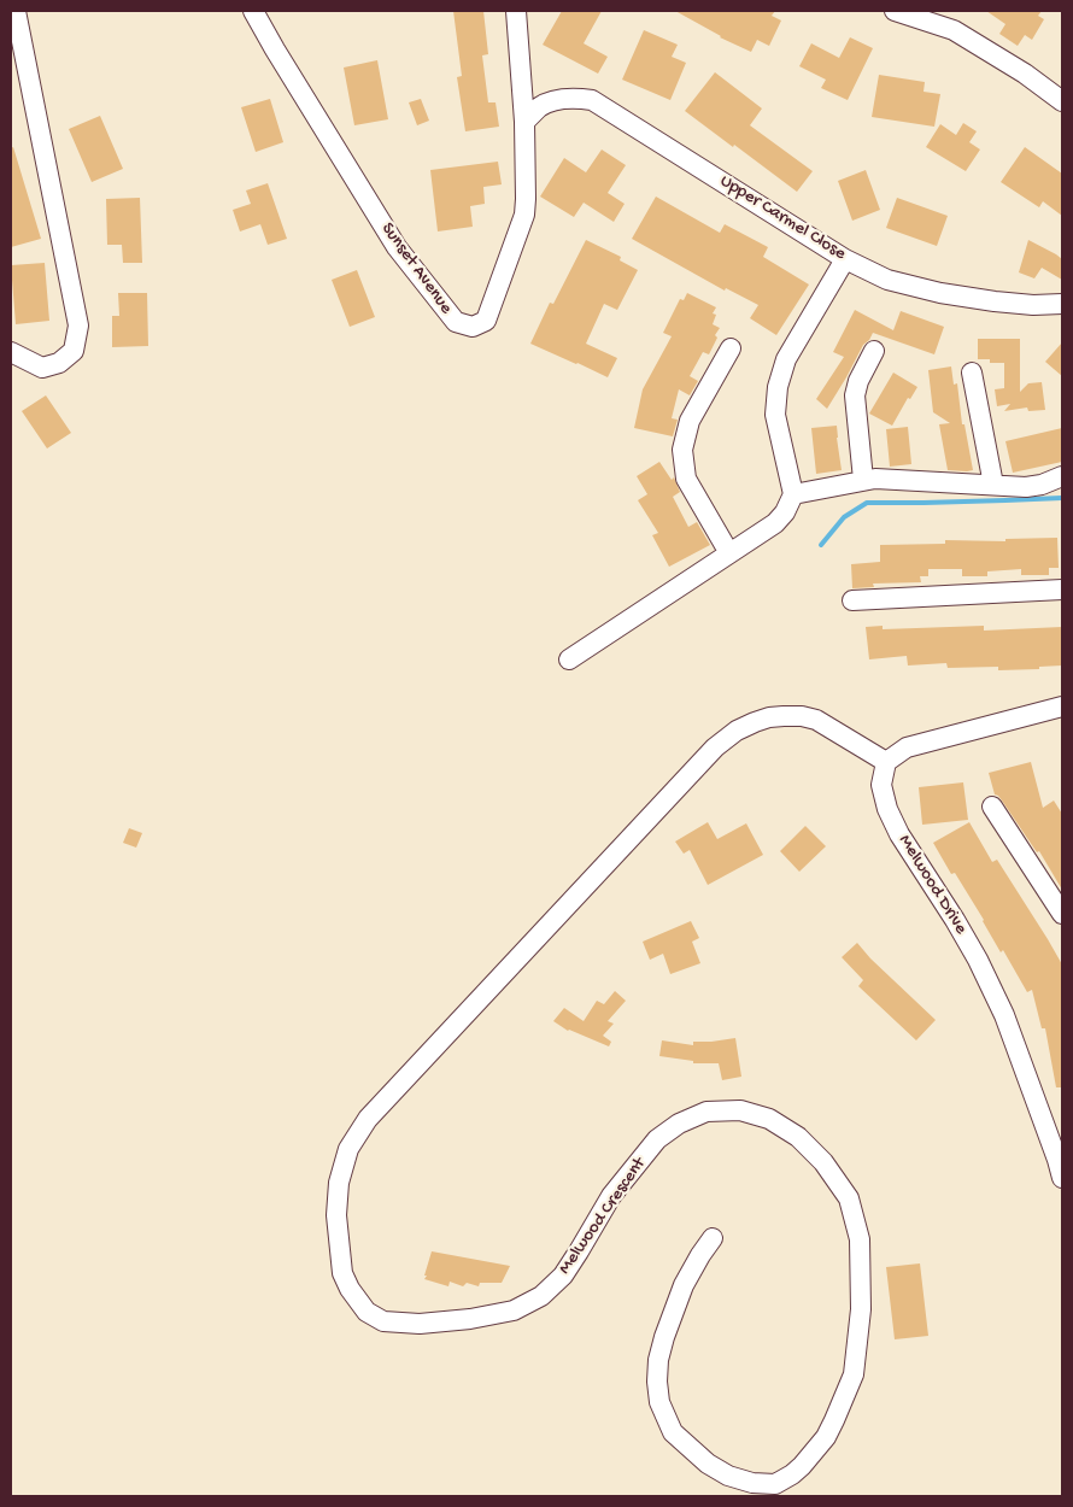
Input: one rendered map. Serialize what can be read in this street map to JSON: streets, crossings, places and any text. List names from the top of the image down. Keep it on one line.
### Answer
{"streets":{"street":["Upper Carmel Close","Sunset Avenue","Melwood Drive","Melwood Crescent"]},"crossings":[["Upper Carmel Close","Sunset Avenue"],["Melwood Drive","Melwood Crescent"]]}
